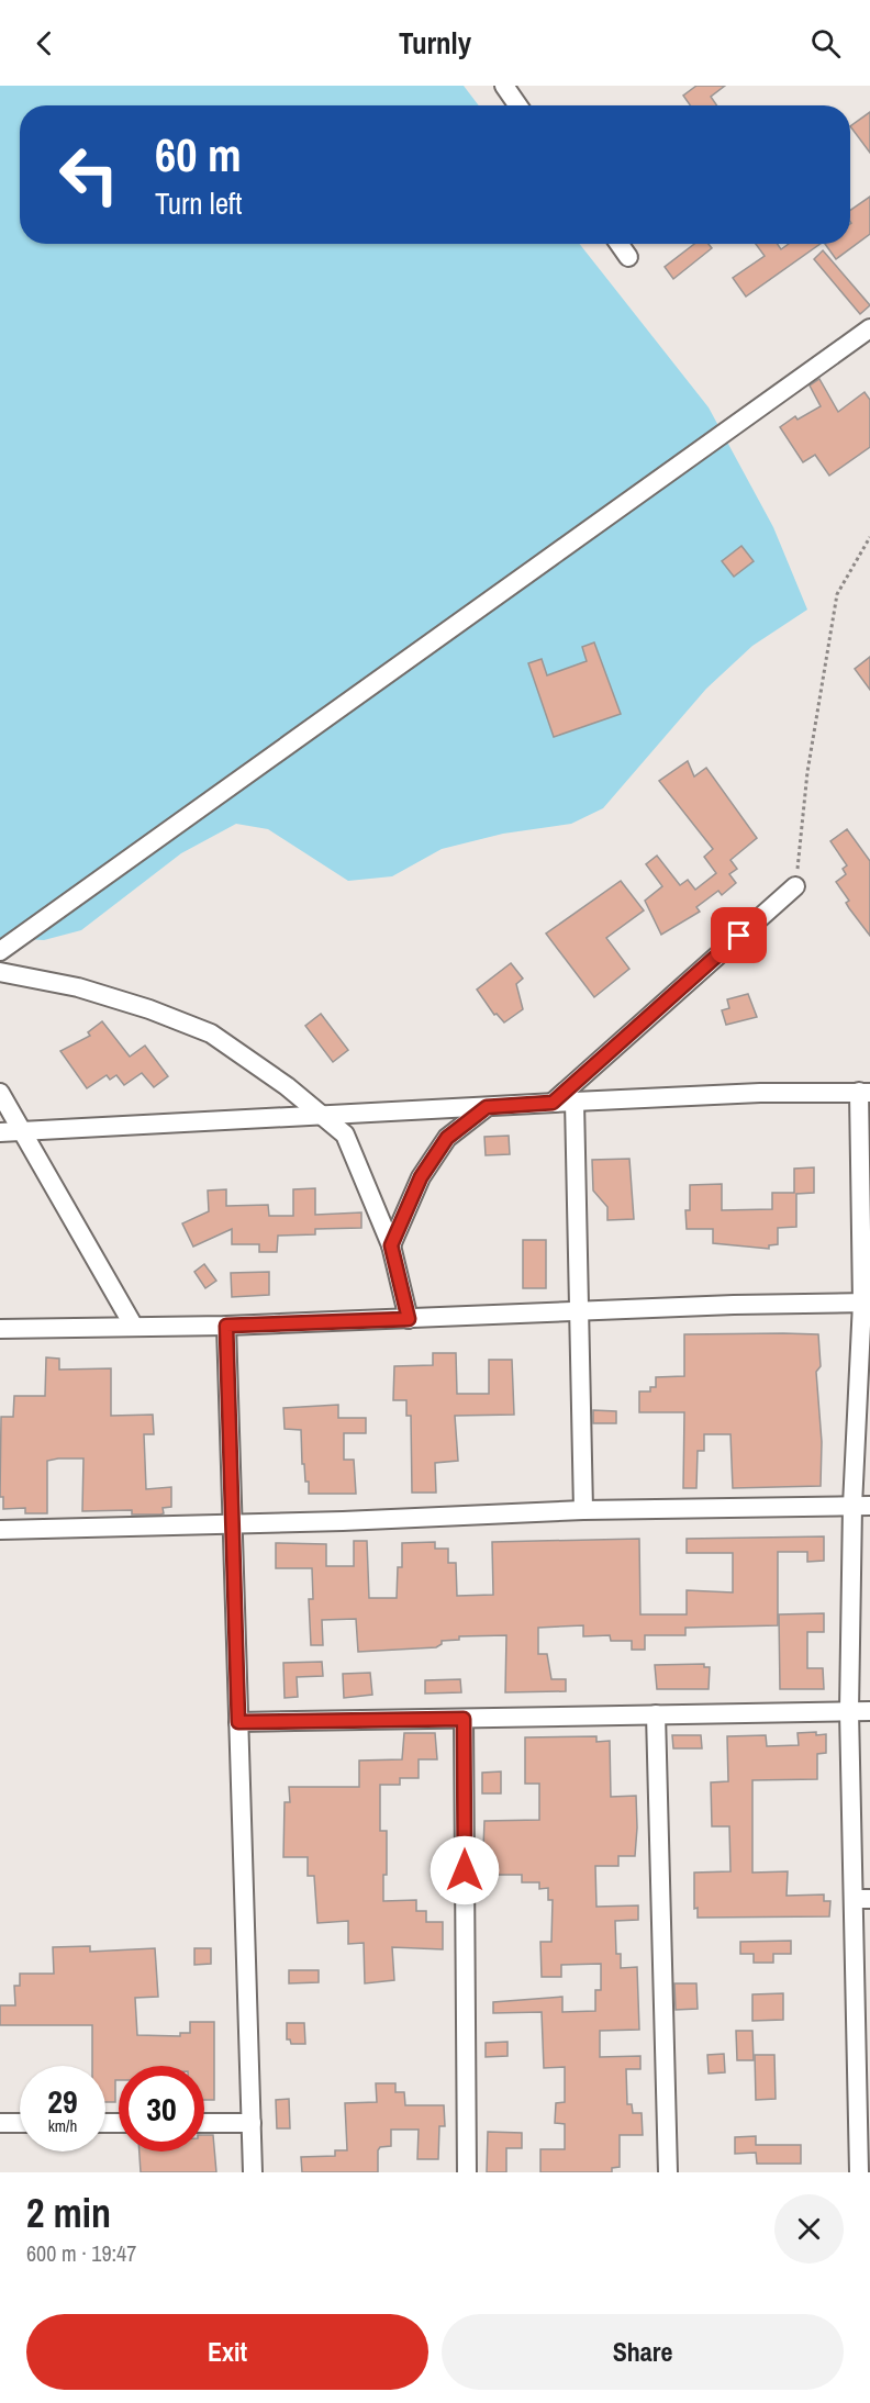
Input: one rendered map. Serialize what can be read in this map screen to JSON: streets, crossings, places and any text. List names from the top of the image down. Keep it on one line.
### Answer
{"page":{"header":"Turnly","turn":["60 m","Turn left"],"speed":"29 km/h","limit":"30","heading":["2 min","600 m · 19:47"],"buttons":["Exit","Share"]}}
